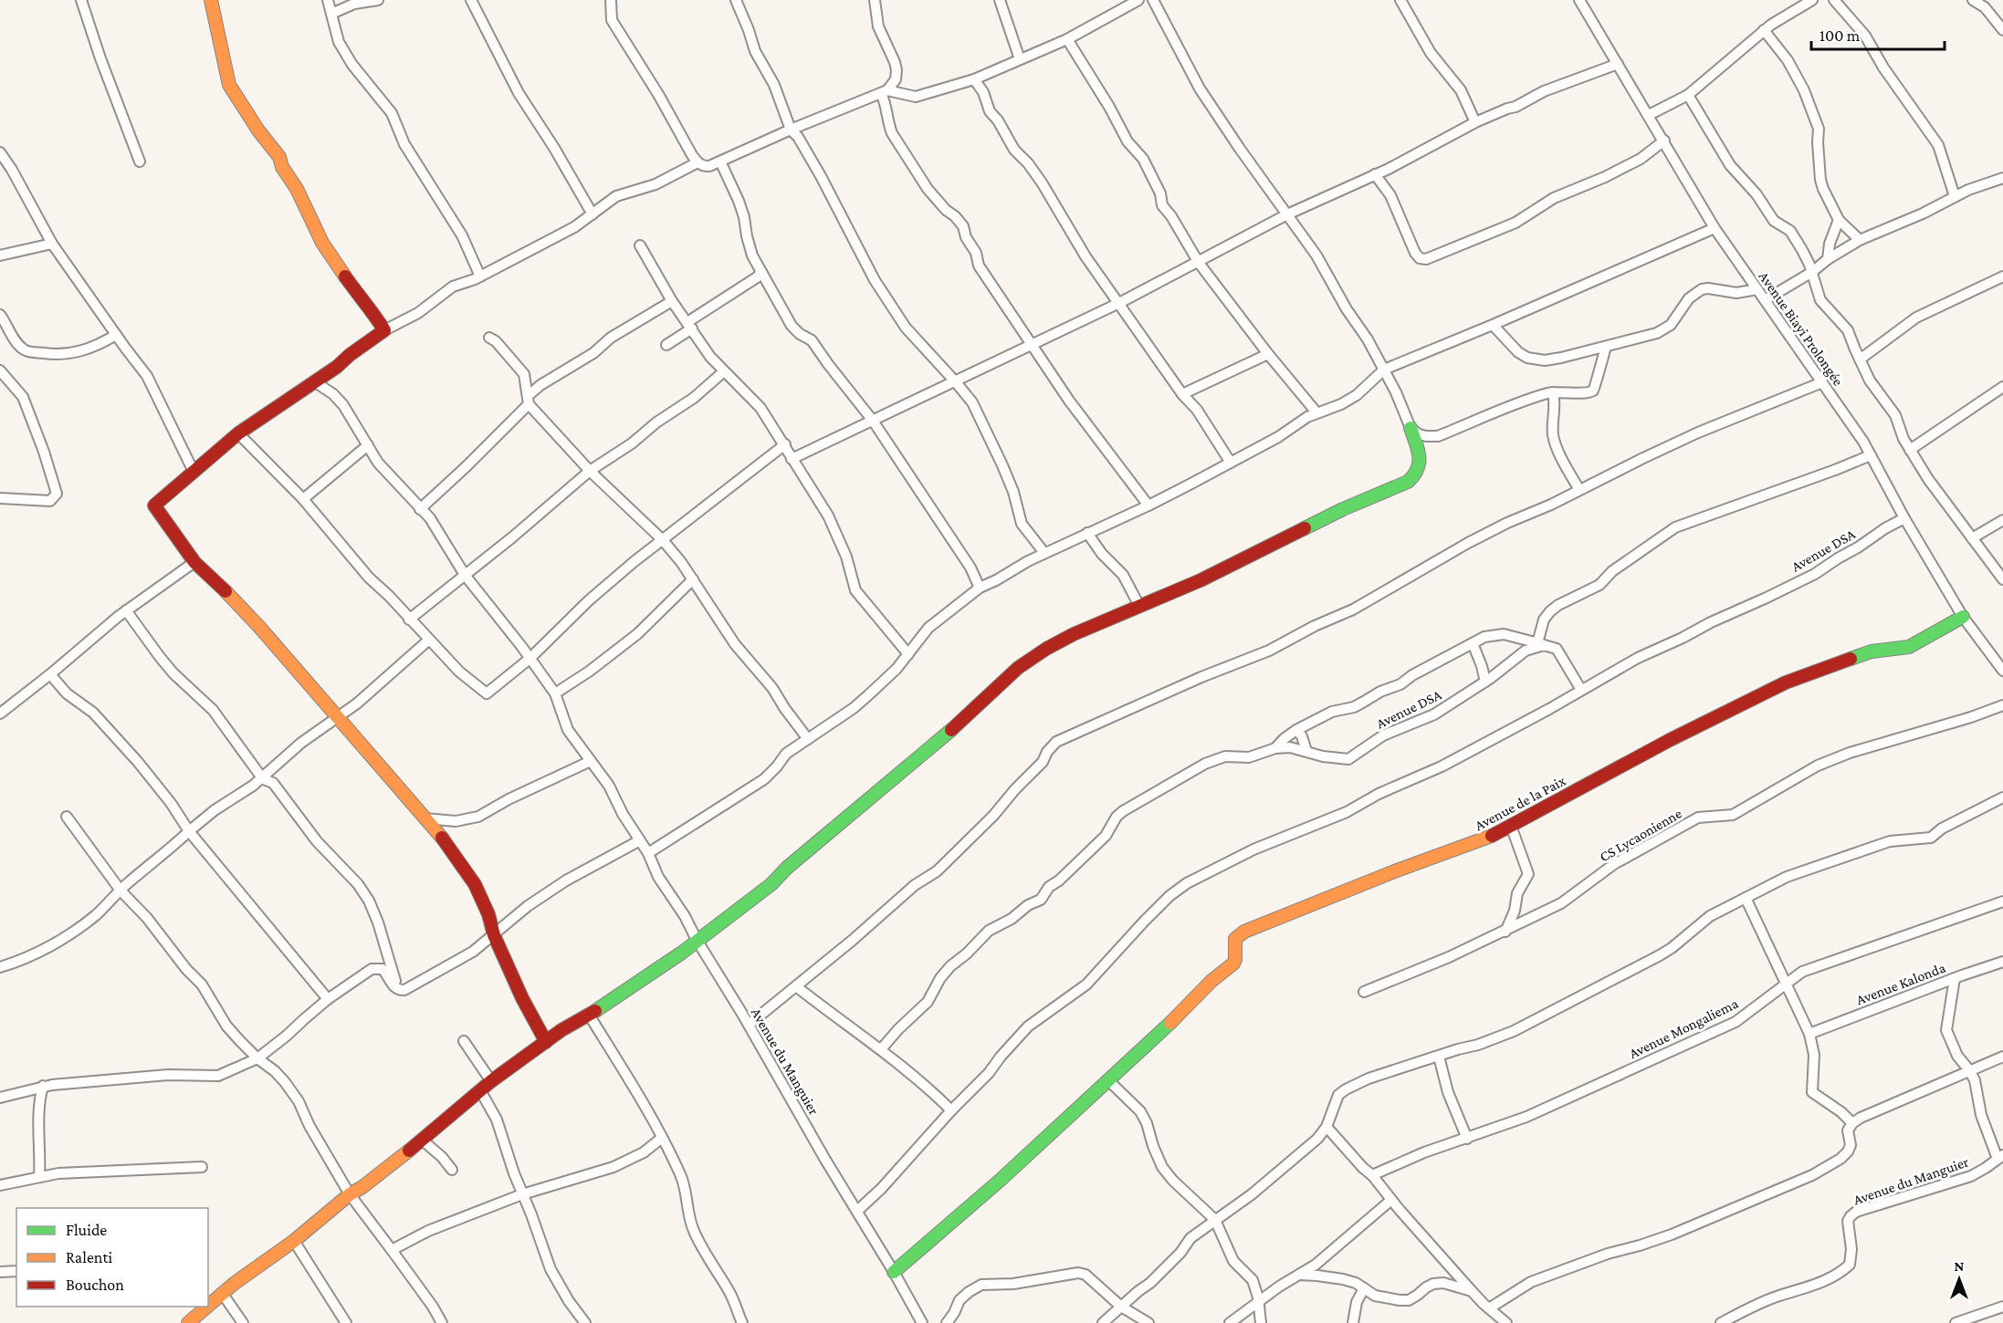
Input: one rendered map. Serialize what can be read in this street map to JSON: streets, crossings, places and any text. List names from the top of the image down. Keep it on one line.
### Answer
{"streets":{"street":["Avenue Biayi Prolongée","Avenue DSA","Avenue de la Paix","CS Lycaonienne","Avenue Kalonda","Avenue Mongaliema","Avenue du Manguier"]},"crossings":[["Avenue Biayi Prolongée","Avenue DSA"],["Avenue Biayi Prolongée","Avenue de la Paix"],["Avenue DSA","Avenue du Manguier"],["Avenue de la Paix","Avenue du Manguier"]],"legend":["Fluide","Ralenti","Bouchon"],"scale_bar":"100 m","north":"top"}
